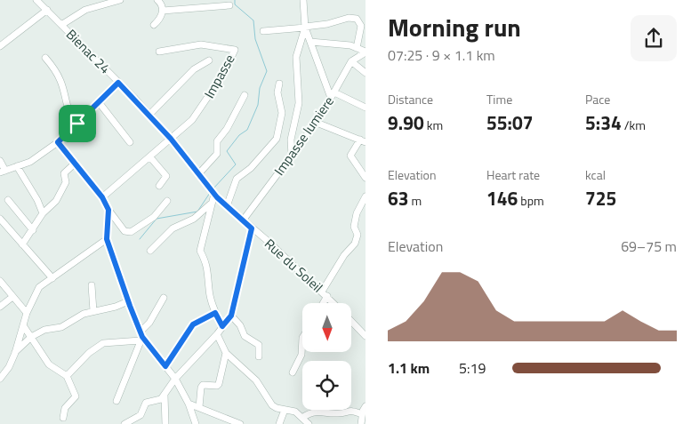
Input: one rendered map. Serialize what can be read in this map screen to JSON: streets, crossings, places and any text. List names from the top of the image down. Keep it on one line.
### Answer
{"streets":{"street":["Bienac 24","Impasse","Impasse lumiere","Rue du Soleil"]},"crossings":[["Bienac 24","Impasse"],["Bienac 24","Rue du Soleil"],["Impasse lumiere","Rue du Soleil"]],"north":"bottom","page":{"heading":["Morning run","07:25 · 9 × 1.1 km"],"stats":[["Distance","9.90 km"],["Time","55:07"],["Pace","5:34 /km"],["Elevation","63 m"],["Heart rate","146 bpm"],["kcal","725"]],"chart":["Elevation","69–75 m"],"list":[{"name":"1.1 km","note":"5:19"}]}}
